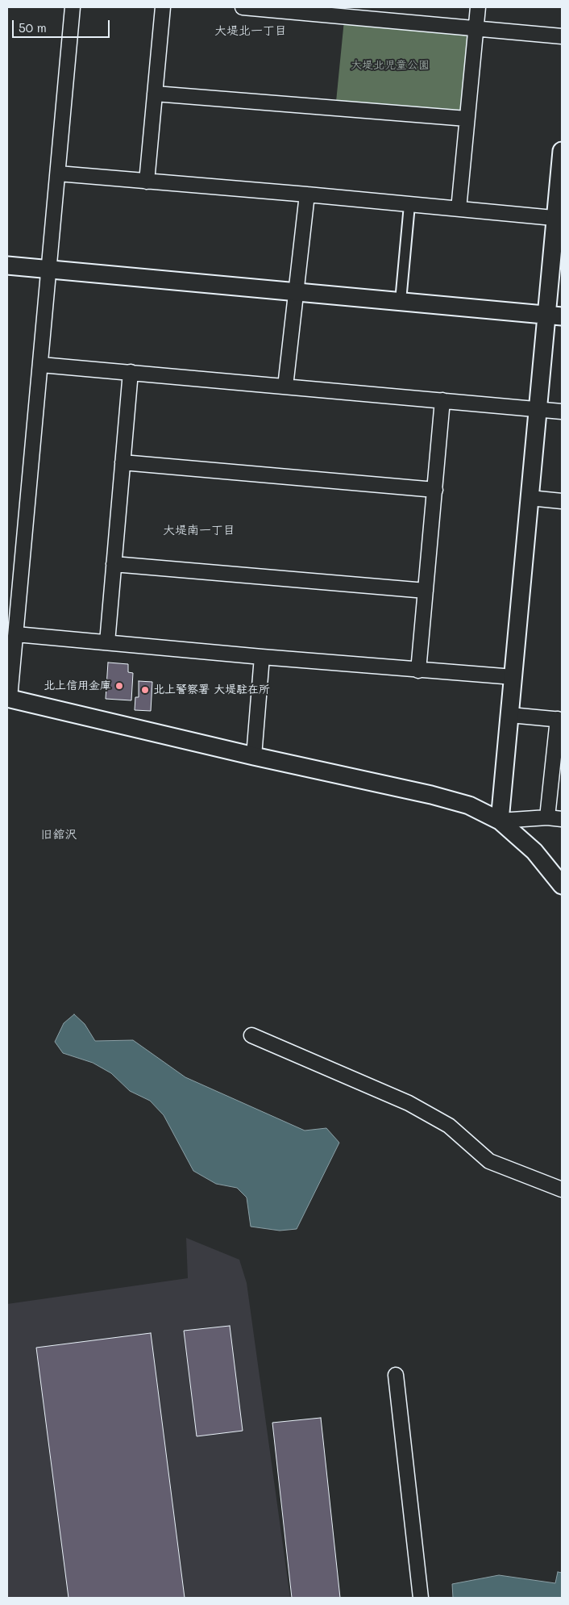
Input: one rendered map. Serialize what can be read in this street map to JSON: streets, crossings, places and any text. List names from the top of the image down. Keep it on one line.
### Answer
{"districts":["大堤北一丁目","大堤南一丁目","旧舘沢"],"parks":["大堤北児童公園"],"places":["北上信用金庫","北上警察署 大堤駐在所"],"scale_bar":"50 m"}
